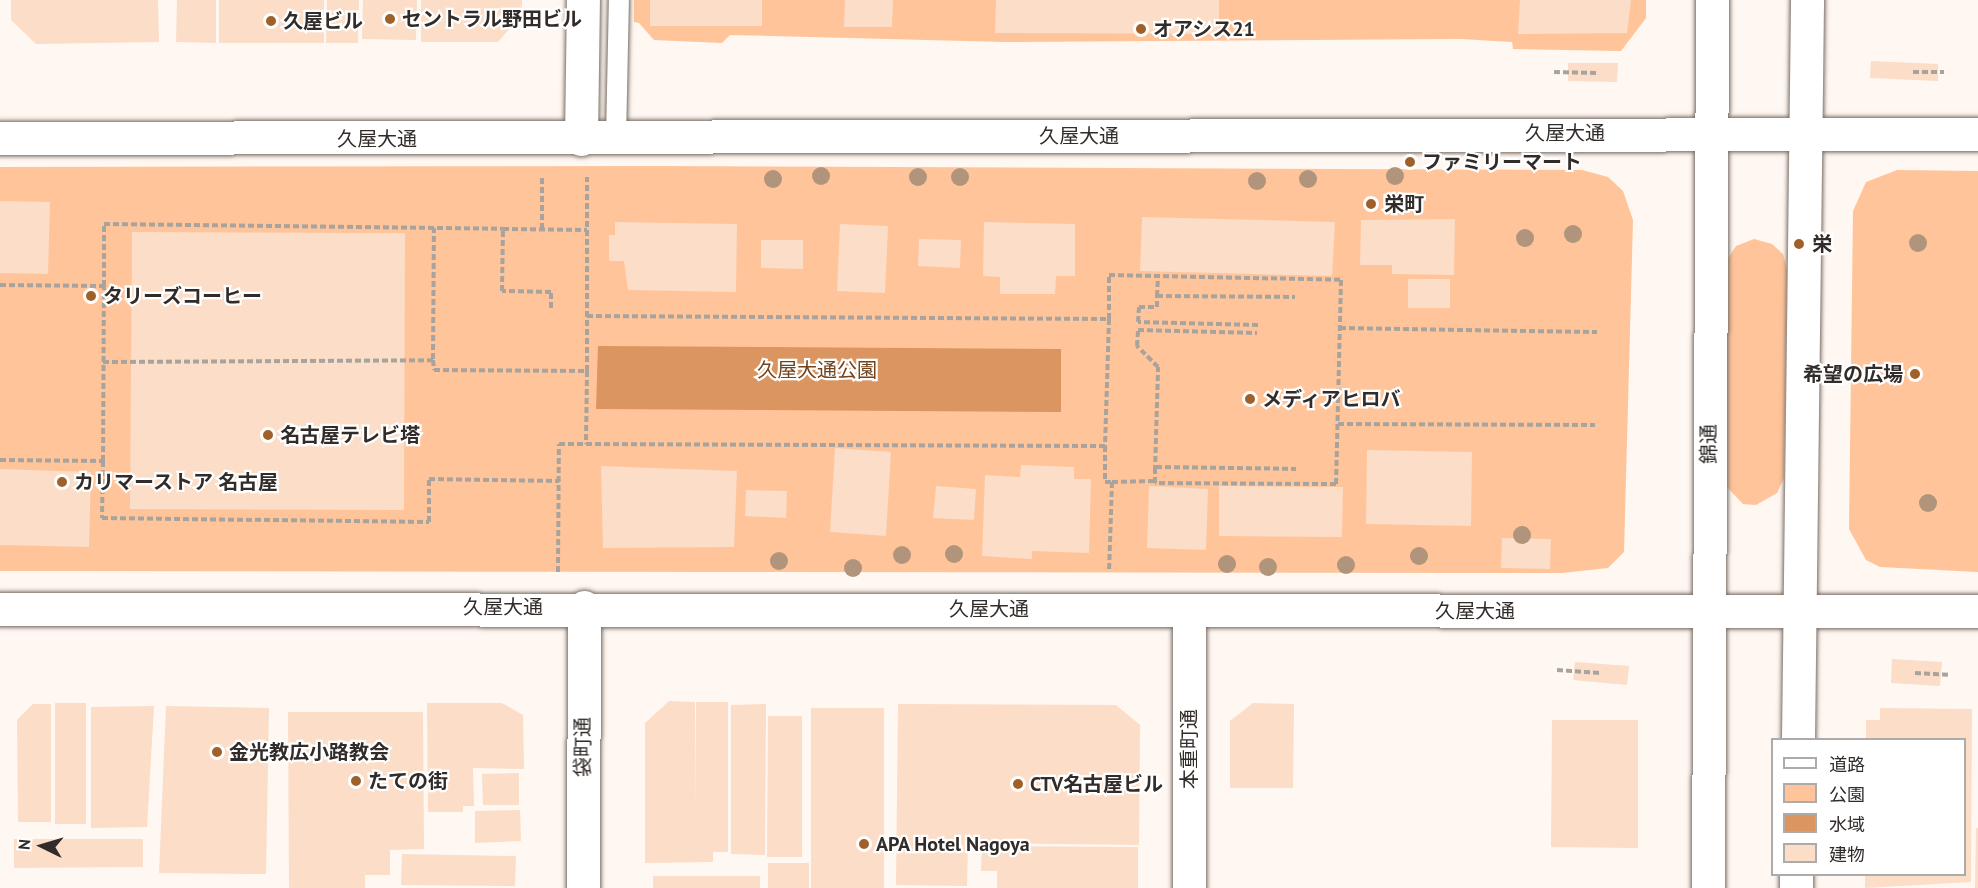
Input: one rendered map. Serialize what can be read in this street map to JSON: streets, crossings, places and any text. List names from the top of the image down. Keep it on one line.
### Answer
{"streets":{"street":["久屋大通","錦通","袋町通","本重町通"]},"crossings":[["久屋大通","錦通"],["久屋大通","袋町通"],["久屋大通","本重町通"]],"parks":["久屋大通公園"],"places":["セントラル野田ビル","久屋ビル","オアシス21","ファミリーマート","栄町","栄","タリーズコーヒー","希望の広場","メディアヒロバ","名古屋テレビ塔","カリマーストア 名古屋","金光教広小路教会","たての街","CTV名古屋ビル","APA Hotel Nagoya"],"legend":["道路","公園","水域","建物"],"north":"left"}
